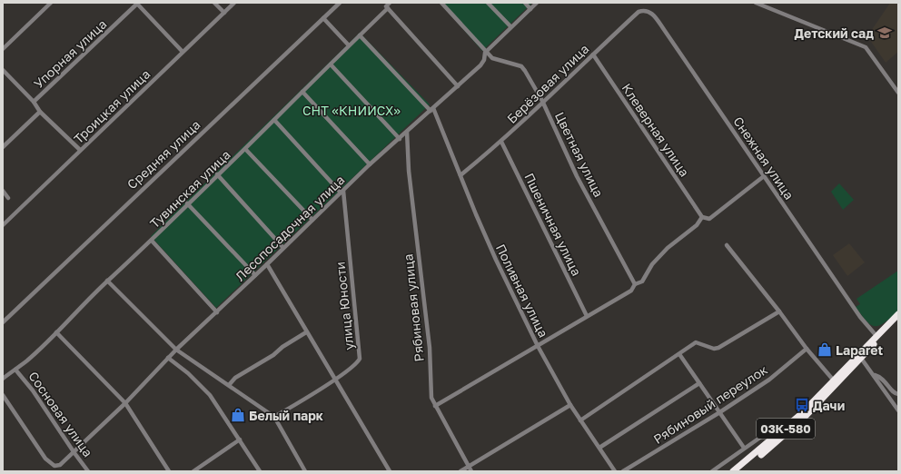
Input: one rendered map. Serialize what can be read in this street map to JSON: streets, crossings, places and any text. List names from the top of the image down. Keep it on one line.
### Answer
{"streets":{"highway":["03К-580"],"street":["Упорная улица","Берёзовая улица","Троицкая улица","Клеверная улица","Средняя улица","Цветная улица","Снежная улица","Тувинская улица","Пшеничная улица","Лесопосадочная улица","Поливная улица","улица Юности","Рябиновая улица","Рябиновый переулок","Сосновая улица"]},"crossings":[["Берёзовая улица","Клеверная улица"],["Берёзовая улица","Цветная улица"],["Берёзовая улица","Снежная улица"],["Берёзовая улица","Пшеничная улица"],["Берёзовая улица","Поливная улица"],["Цветная улица","Лесопосадочная улица"],["Снежная улица","03К-580"],["Тувинская улица","Сосновая улица"],["Лесопосадочная улица","Поливная улица"],["Лесопосадочная улица","улица Юности"],["Лесопосадочная улица","Рябиновая улица"],["Лесопосадочная улица","Сосновая улица"]],"parks":["СНТ «КНИИСХ»"],"places":{"school or university":["Детский сад"],"shop":["Laparet","Белый парк"],"bus stop":["Дачи"]}}
